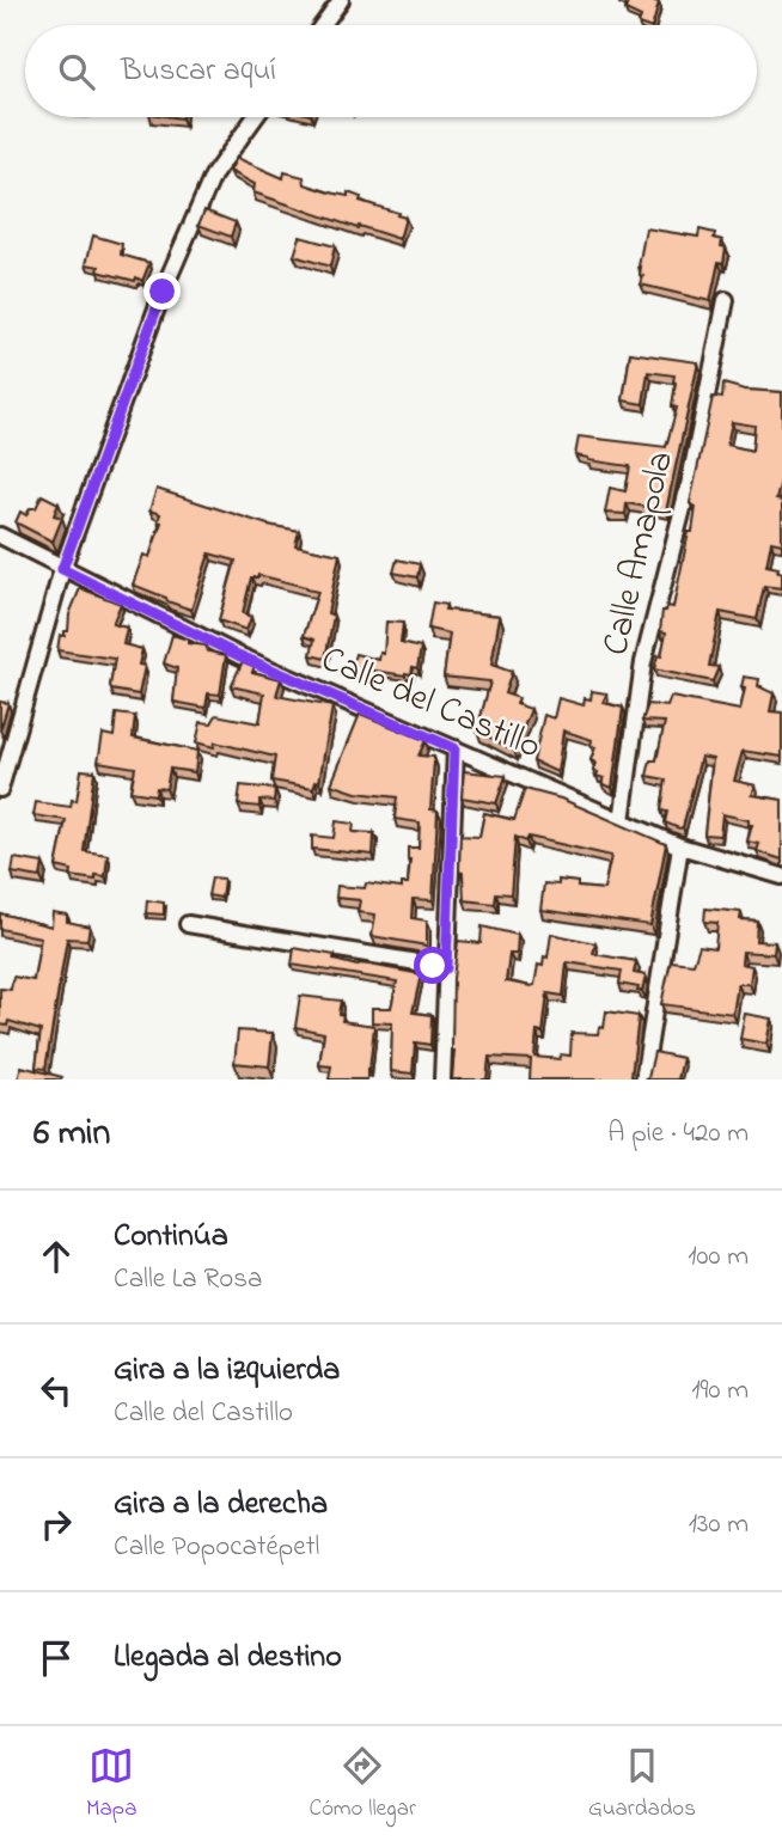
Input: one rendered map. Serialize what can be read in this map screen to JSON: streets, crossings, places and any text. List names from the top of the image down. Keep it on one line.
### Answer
{"streets":{"street":["Calle Amapola","Calle del Castillo"]},"crossings":[["Calle Amapola","Calle del Castillo"]],"page":{"search":"Buscar aquí","heading":["6 min","A pie · 420 m"],"list":[["Continúa","Calle La Rosa","100 m"],["Gira a la izquierda","Calle del Castillo","190 m"],["Gira a la derecha","Calle Popocatépetl","130 m"],"Llegada al destino"],"nav":["Mapa","Cómo llegar","Guardados"]}}
